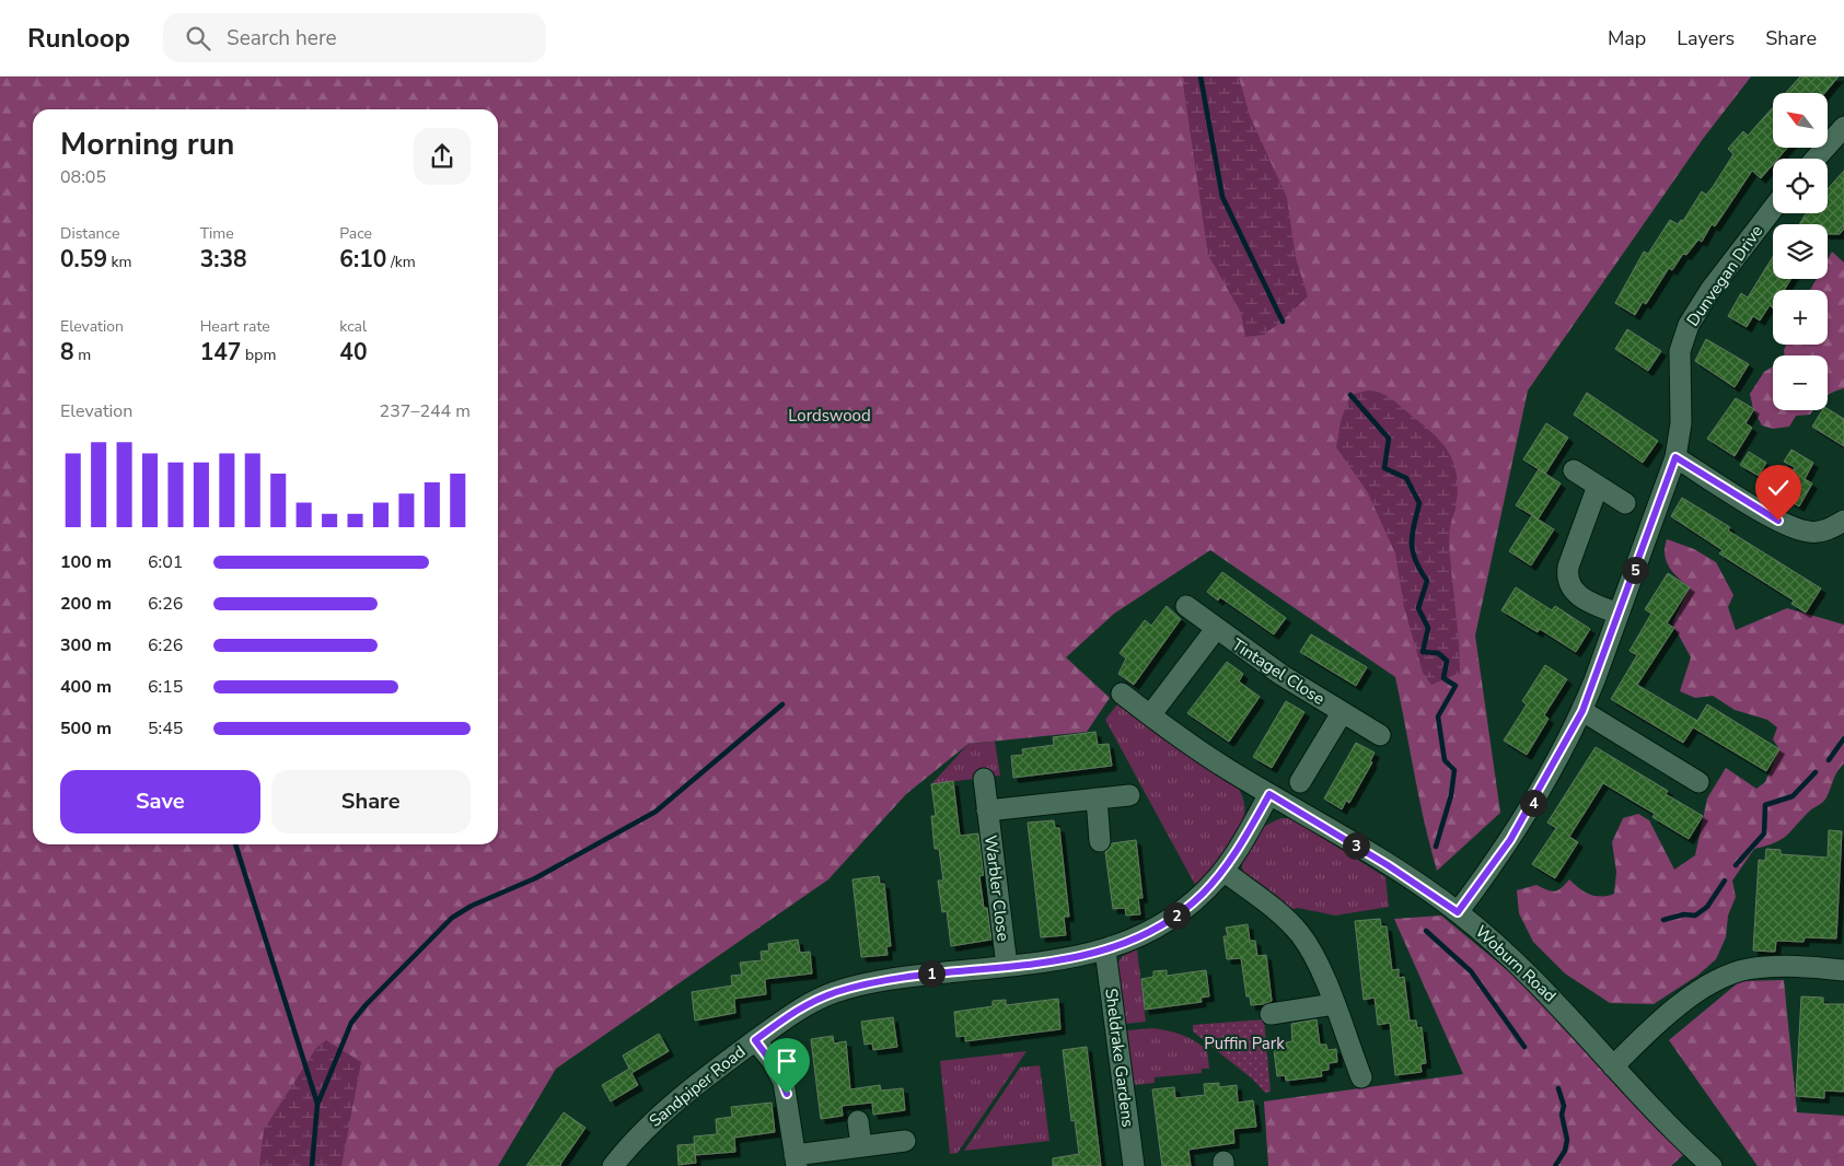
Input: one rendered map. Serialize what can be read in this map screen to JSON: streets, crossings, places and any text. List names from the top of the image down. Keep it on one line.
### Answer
{"streets":{"street":["Dunvegan Drive","Tintagel Close","Warbler Close","Woburn Road","Sheldrake Gardens","Sandpiper Road"]},"crossings":[["Dunvegan Drive","Woburn Road"],["Tintagel Close","Woburn Road"],["Warbler Close","Sandpiper Road"],["Woburn Road","Sandpiper Road"],["Sheldrake Gardens","Sandpiper Road"]],"parks":["Lordswood","Puffin Park"],"north":"top left","page":{"header":"Runloop","search":"Search here","nav":["Map","Layers","Share"],"map_buttons":["+","−"],"heading":["Morning run","08:05"],"stats":[["Distance","0.59 km"],["Time","3:38"],["Pace","6:10 /km"],["Elevation","8 m"],["Heart rate","147 bpm"],["kcal","40"]],"chart":["Elevation","237–244 m"],"list":[{"name":"100 m","note":"6:01"},{"name":"200 m","note":"6:26"},{"name":"300 m","note":"6:26"},{"name":"400 m","note":"6:15"},{"name":"500 m","note":"5:45"}],"pins":["5","4","3","2","1"],"buttons":["Save","Share"]}}
